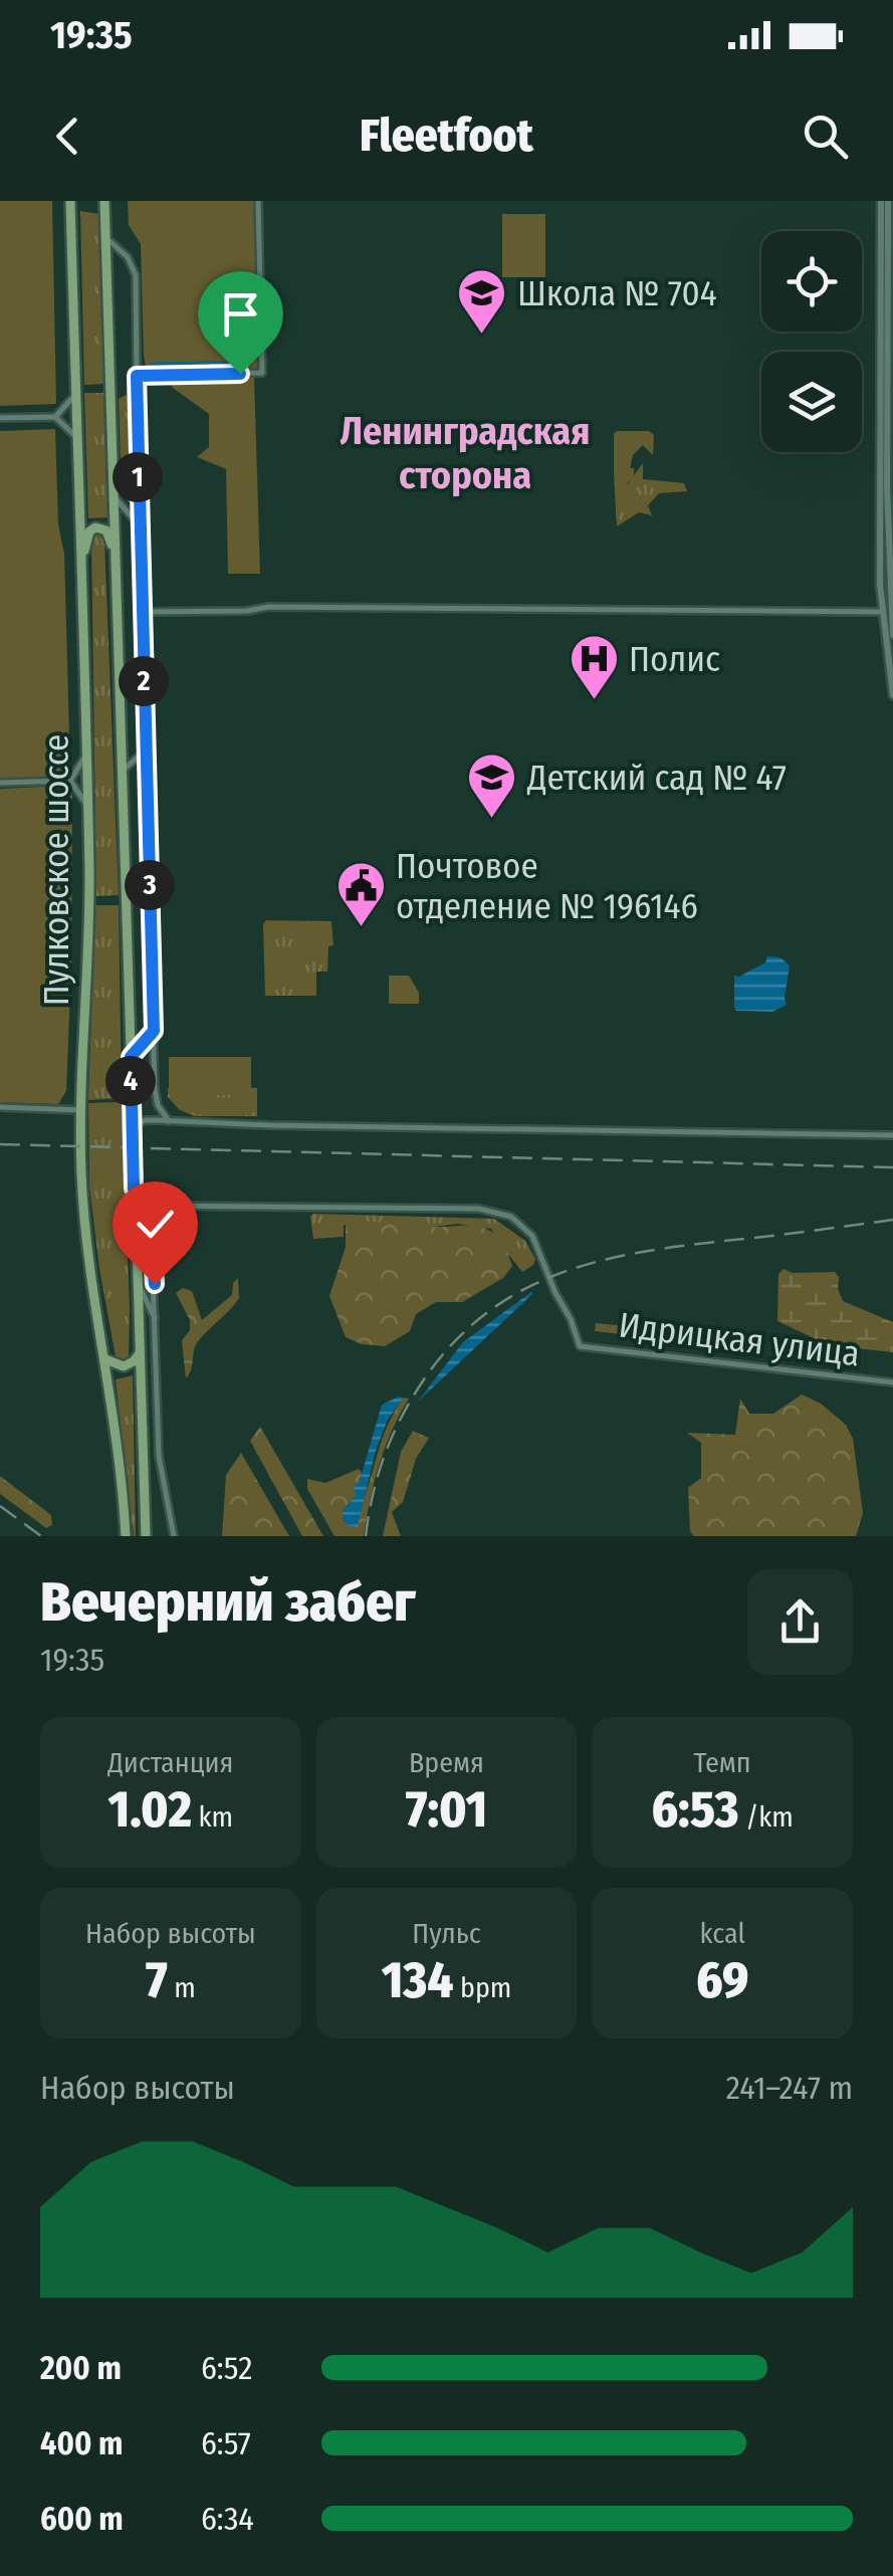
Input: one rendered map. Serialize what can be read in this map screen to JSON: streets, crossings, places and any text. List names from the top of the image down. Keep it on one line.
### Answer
{"streets":{"main road":["Пулковское шоссе"],"street":["Идрицкая улица"]},"districts":["Ленинградская сторона"],"places":{"school or university":["Школа № 704","Детский сад № 47"],"hospital":["Полис"],"public building":["Почтовое отделение № 196146"]},"page":{"status":"19:35","header":"Fleetfoot","pins":["1","2","3","4"],"heading":["Вечерний забег","19:35"],"stats":[["Дистанция","1.02 km"],["Время","7:01"],["Темп","6:53 /km"],["Набор высоты","7 m"],["Пульс","134 bpm"],["kcal","69"]],"chart":["Набор высоты","241–247 m"],"list":[{"name":"200 m","note":"6:52"},{"name":"400 m","note":"6:57"},{"name":"600 m","note":"6:34"}]}}
